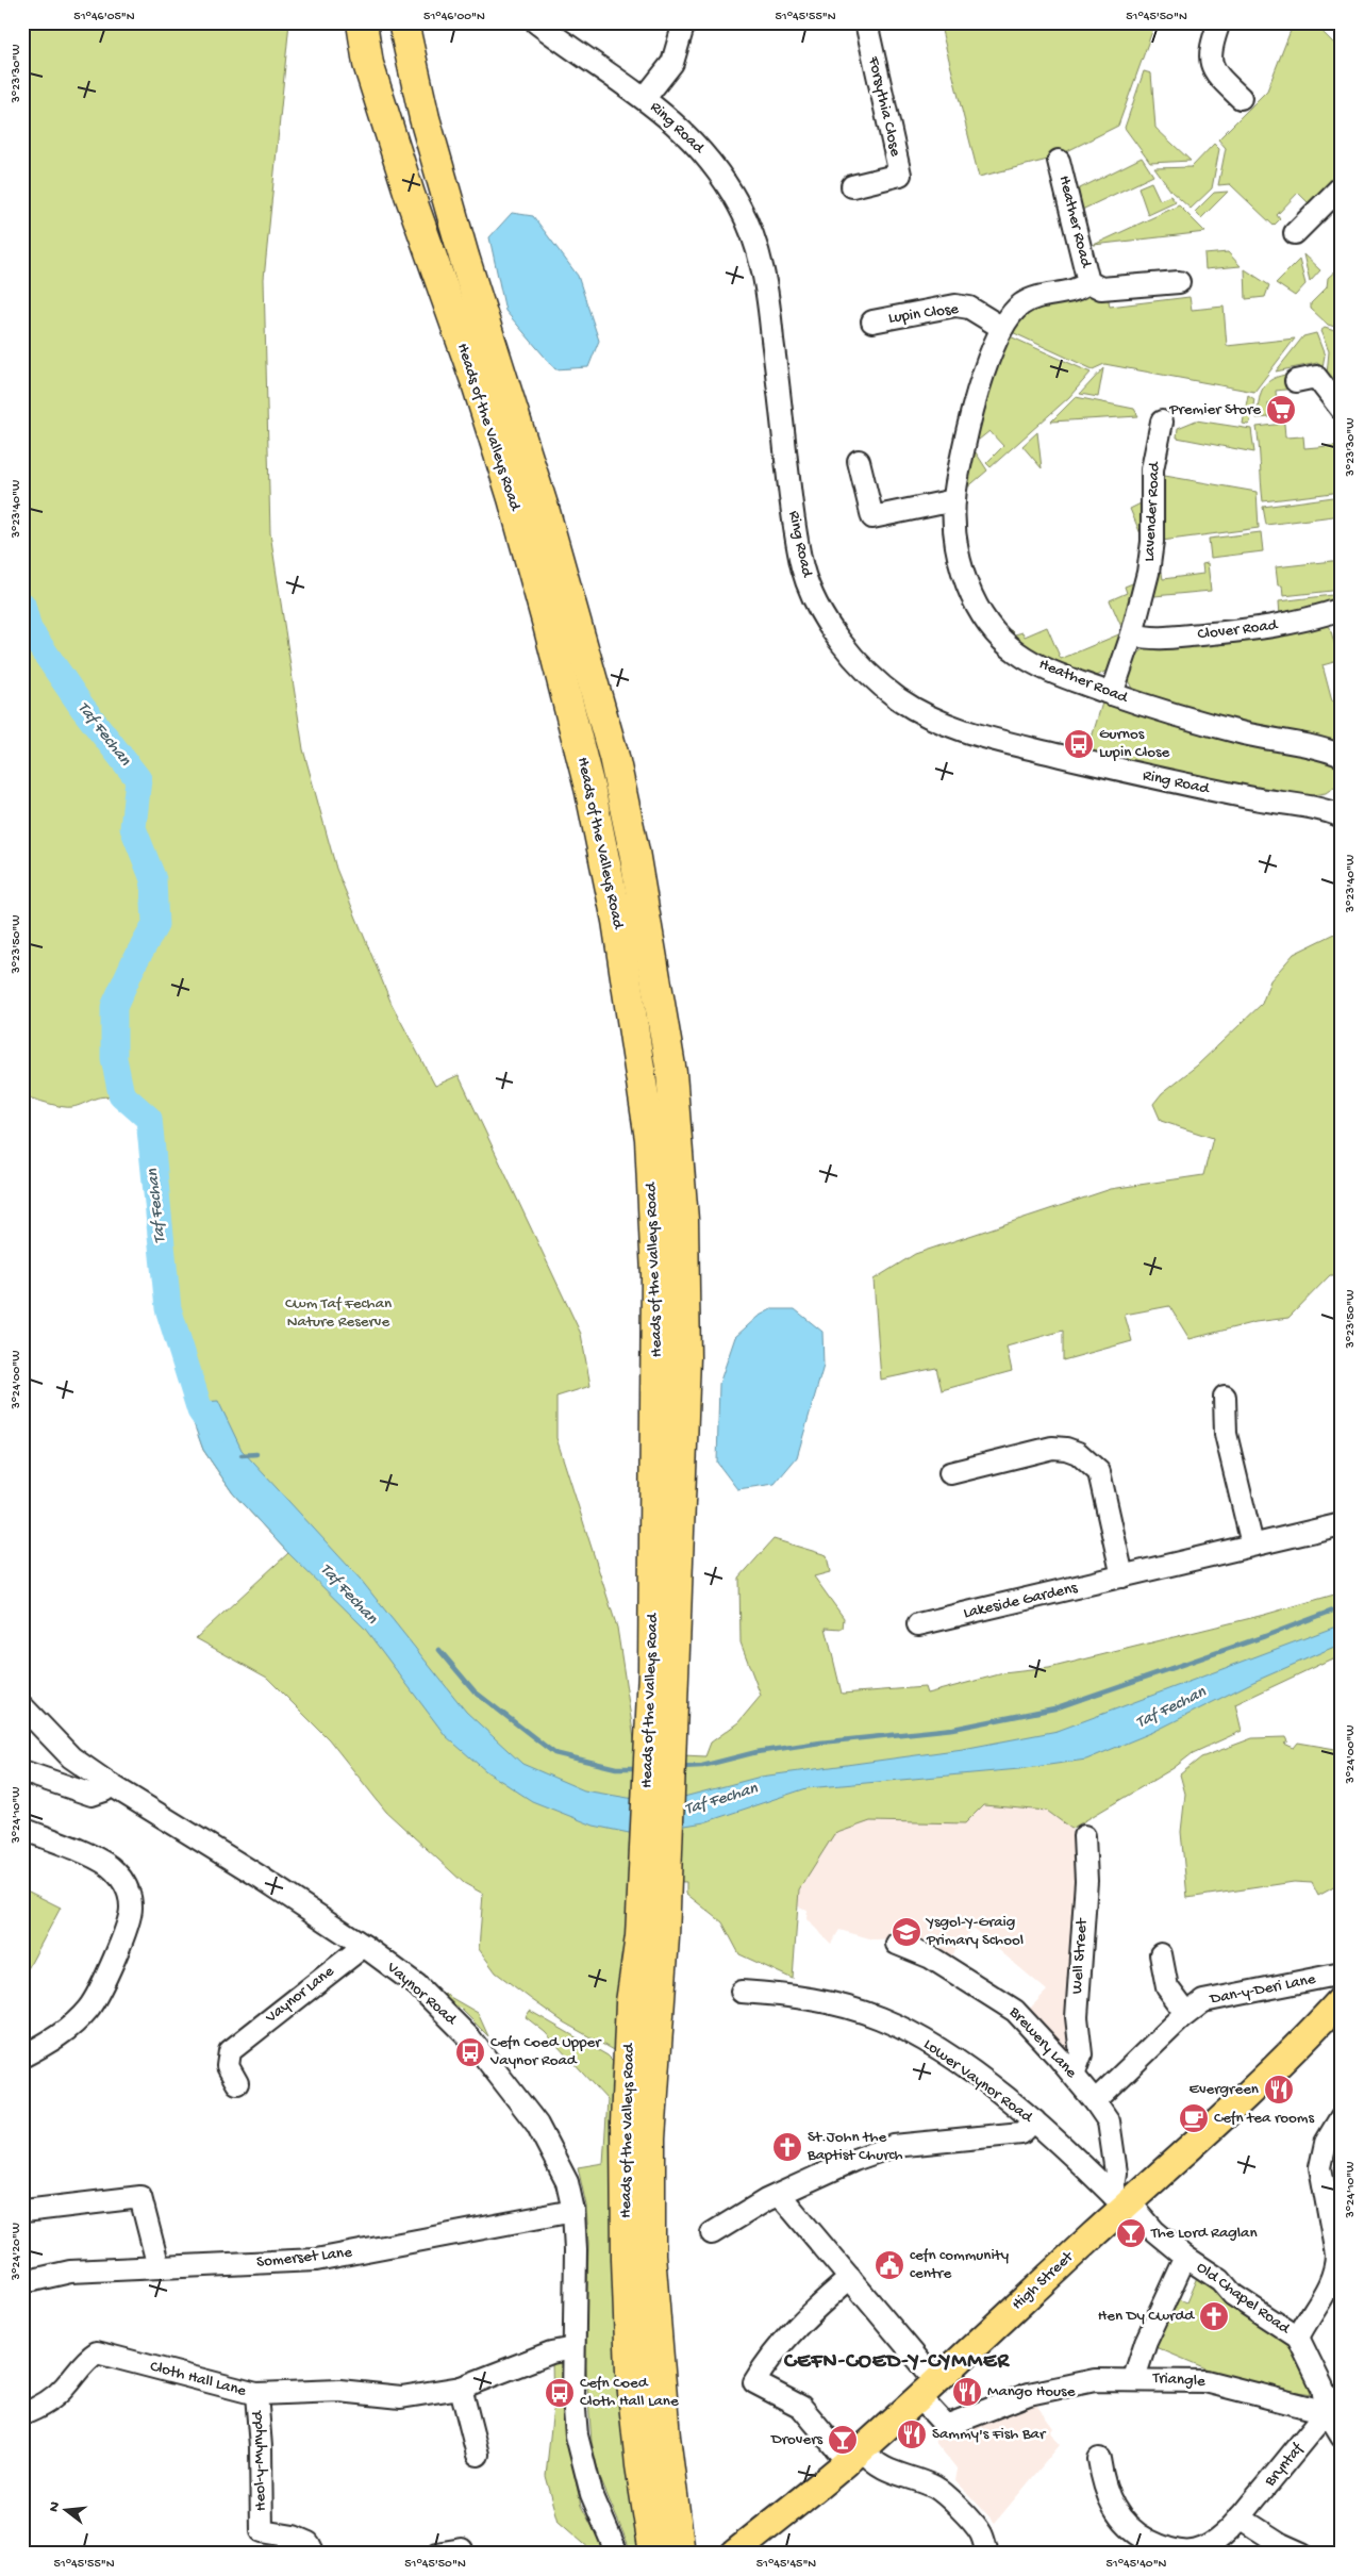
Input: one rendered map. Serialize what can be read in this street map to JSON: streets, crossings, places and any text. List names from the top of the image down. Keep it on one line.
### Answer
{"streets":{"highway":["Heads of the Valleys Road"],"main road":["High Street"],"street":["Forsythia Close","Ring Road","Heather Road","Lupin Close","Lavender Road","Clover Road","Lakeside Gardens","Well Street","Dan-y-Deri Lane","Vaynor Road","Vaynor Lane","Brewery Lane","Lower Vaynor Road","Somerset Lane","Old Chapel Road","Cloth Hall Lane","Triangle","Heol-y-Mynydd","Bryntaf"]},"crossings":[["Heather Road","Lupin Close"],["Heather Road","Lavender Road"],["Lavender Road","Clover Road"],["Well Street","Brewery Lane"],["Dan-y-Deri Lane","Brewery Lane"],["Vaynor Road","Vaynor Lane"],["Vaynor Road","Somerset Lane"],["Vaynor Road","Cloth Hall Lane"],["Brewery Lane","Lower Vaynor Road"],["Brewery Lane","High Street"],["Brewery Lane","Old Chapel Road"],["Lower Vaynor Road","High Street"],["Lower Vaynor Road","Old Chapel Road"],["High Street","Old Chapel Road"],["High Street","Triangle"],["Old Chapel Road","Triangle"],["Old Chapel Road","Bryntaf"],["Cloth Hall Lane","Heol-y-Mynydd"],["Triangle","Bryntaf"]],"districts":["CEFN-COED-Y-CYMMER"],"water":["Taf Fechan"],"parks":["Cwm Taf Fechan Nature Reserve"],"places":{"supermarket":["Premier Store"],"bus stop":["Gurnos Lupin Close","Cefn Coed Upper Vaynor Road","Cefn Coed Cloth Hall Lane"],"school or university":["Ysgol-Y-Graig Primary School"],"restaurant":["Evergreen","Mango House","Sammy's Fish Bar"],"cafe":["Cefn tea rooms"],"church":["St.John the Baptist Church","Hen Dy Cwrdd"],"bar":["The Lord Raglan","Drovers"],"public building":["cefn community centre"]},"north":"left","coordinates":["51°46'05\"N","51°46'00\"N","51°45'55\"N","51°45'50\"N","3°23'30\"W","3°23'40\"W","3°23'50\"W","3°24'00\"W","3°24'10\"W","3°24'20\"W","51°45'45\"N","51°45'40\"N"]}
